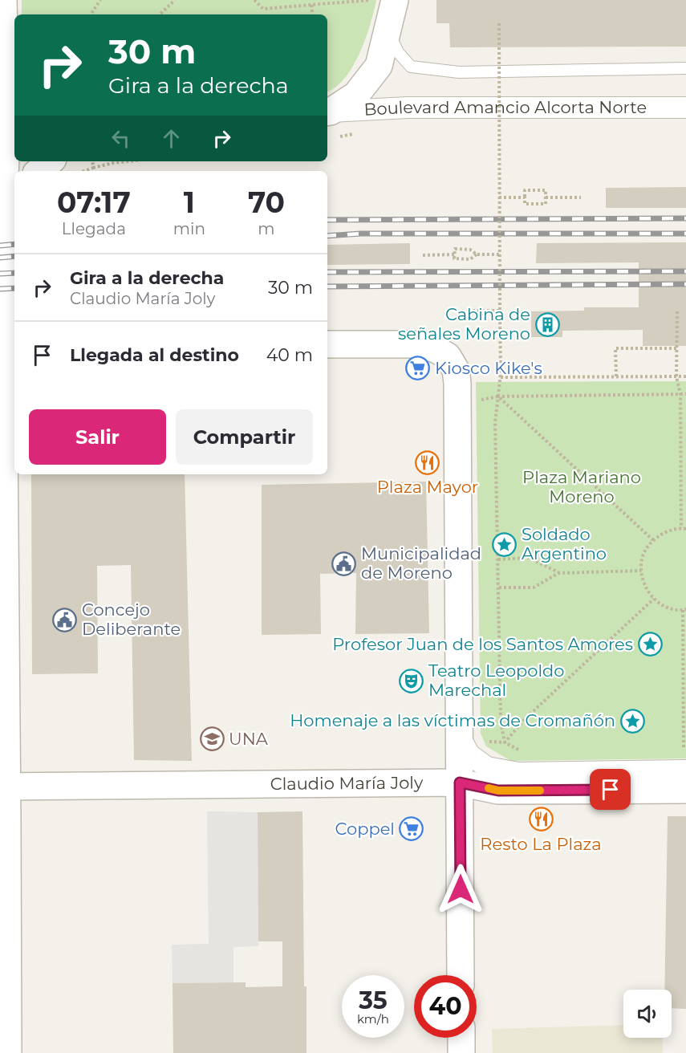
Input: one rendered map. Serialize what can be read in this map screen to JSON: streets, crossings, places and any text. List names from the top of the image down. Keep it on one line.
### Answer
{"streets":{"street":["Boulevard Amancio Alcorta Norte","Claudio María Joly"]},"parks":["Plaza Mariano Moreno"],"places":{"building":["Cabina de señales Moreno"],"supermarket":["Kiosco Kike's","Coppel"],"restaurant":["Plaza Mayor","Resto La Plaza"],"place":["Soldado Argentino","Profesor Juan de los Santos Amores","Homenaje a las víctimas de Cromañón"],"public building":["Municipalidad de Moreno","Concejo Deliberante"],"theatre":["Teatro Leopoldo Marechal"],"school or university":["UNA"]},"page":{"turn":["30 m","Gira a la derecha"],"eta":["07:17","Llegada","1","min","70","m"],"list":[{"name":"Gira a la derecha","note":"Claudio María Joly","value":"30 m"},{"name":"Llegada al destino","value":"40 m"}],"buttons":["Salir","Compartir"],"speed":"35 km/h","limit":"40"}}
